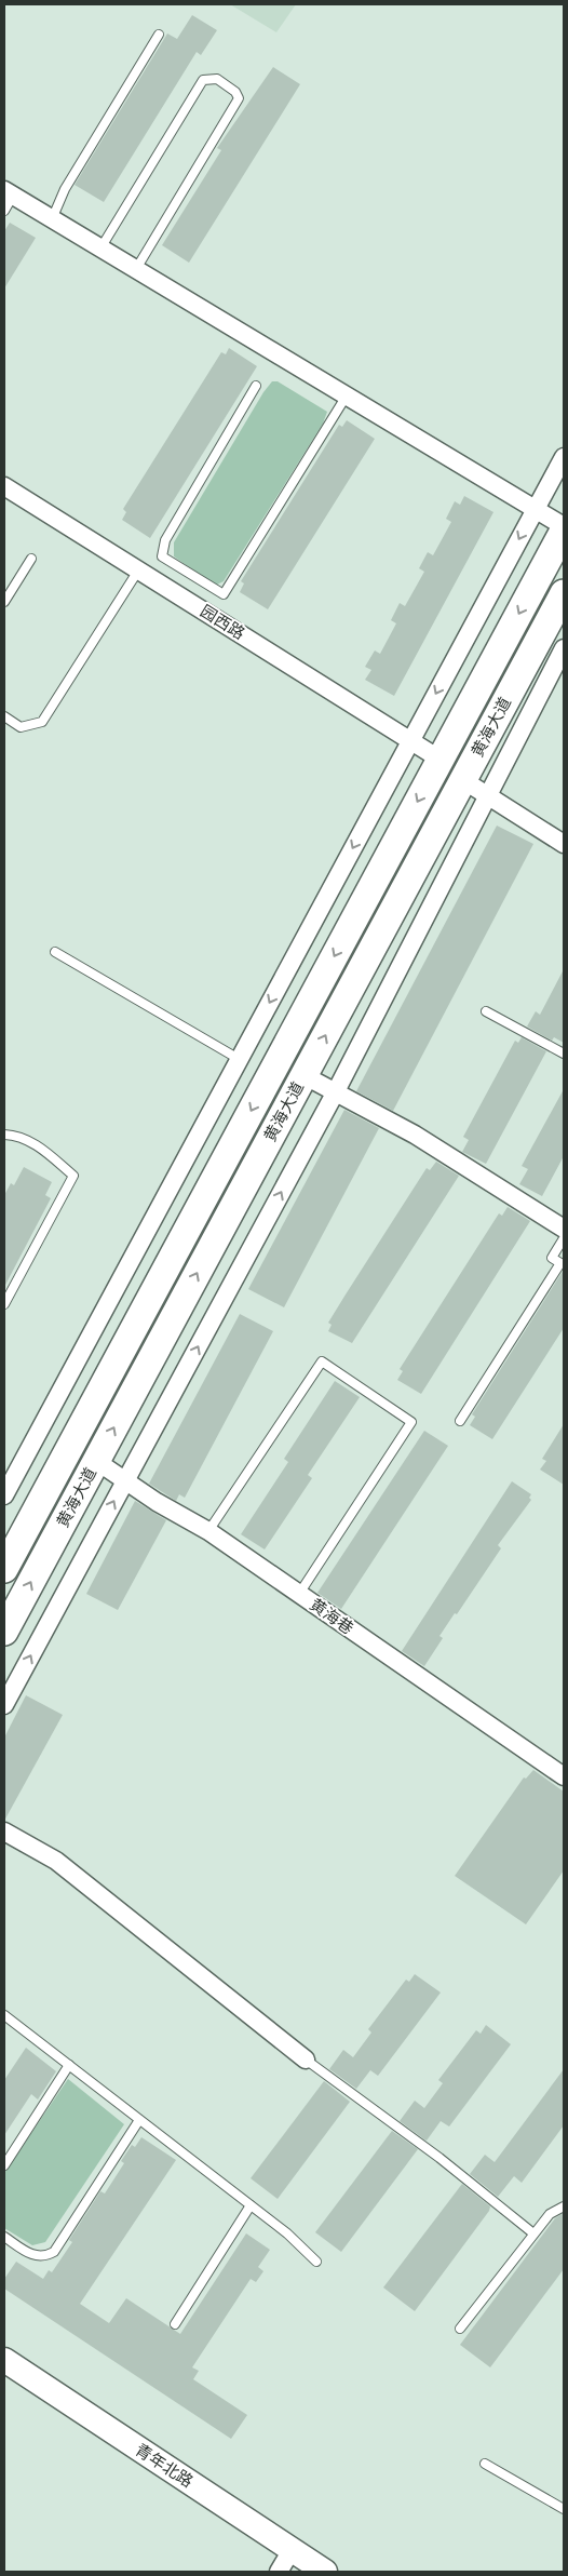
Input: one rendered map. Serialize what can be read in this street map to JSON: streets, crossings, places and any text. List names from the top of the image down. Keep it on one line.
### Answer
{"streets":{"main road":["黄海大道"],"street":["园西路","黄海巷","青年北路"]},"crossings":[["园西路","黄海大道"],["黄海大道","黄海巷"]]}
